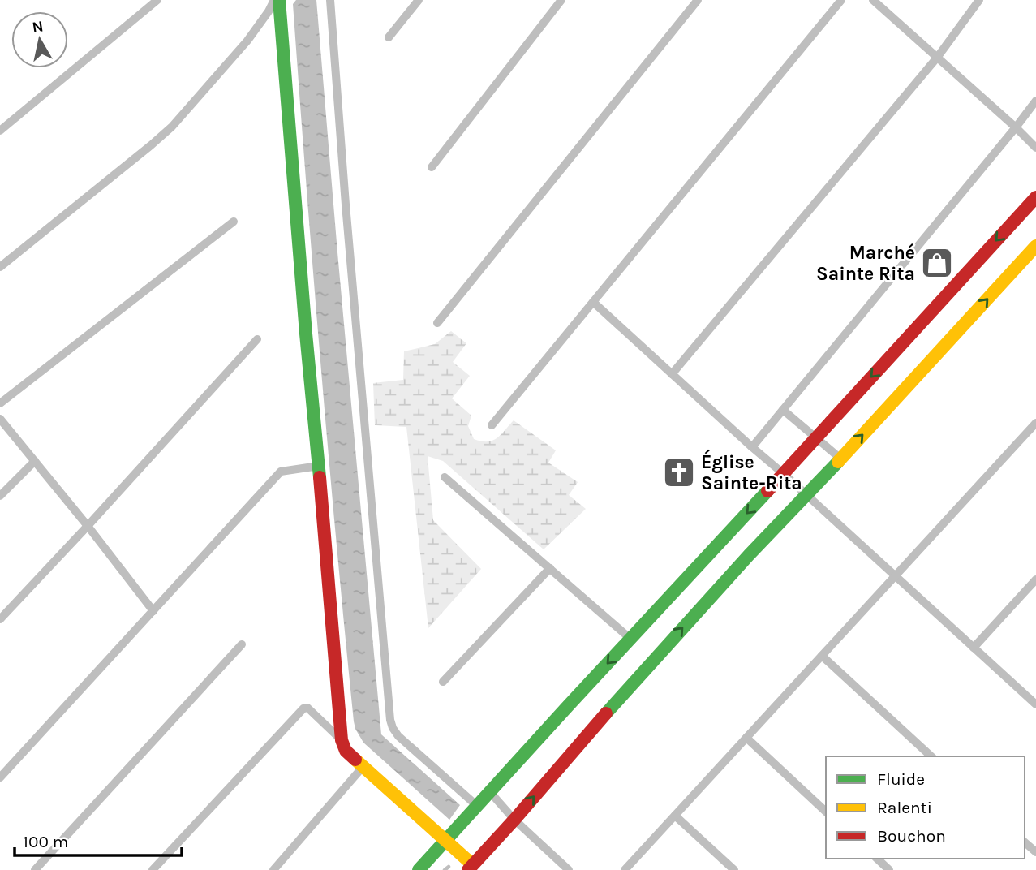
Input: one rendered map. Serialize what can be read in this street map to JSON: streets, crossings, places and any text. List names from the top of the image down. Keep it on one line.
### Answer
{"places":{"shop":["Marché Sainte Rita"],"church":["Église Sainte-Rita"]},"legend":["Fluide","Ralenti","Bouchon"],"scale_bar":"100 m","north":"top"}
